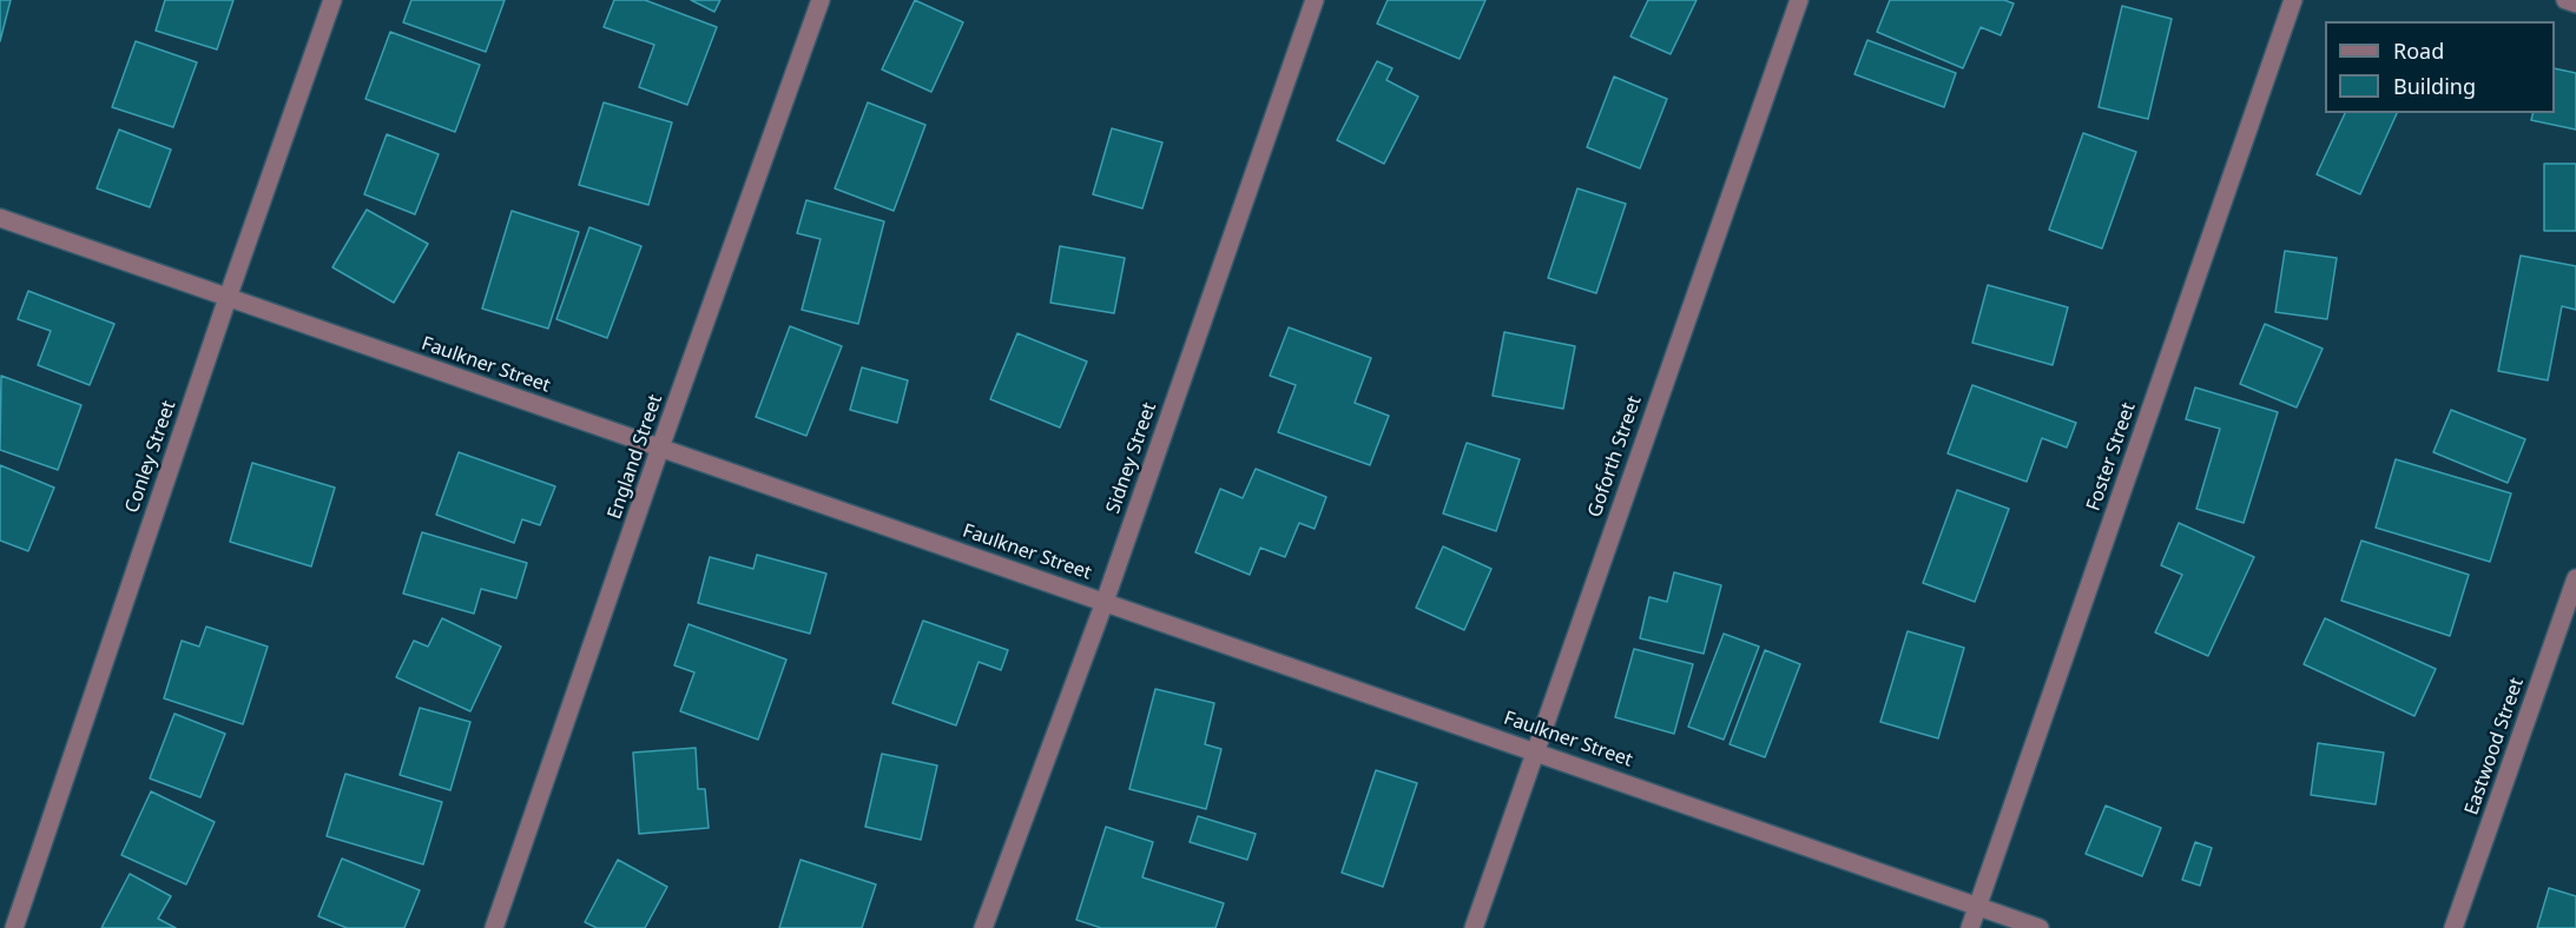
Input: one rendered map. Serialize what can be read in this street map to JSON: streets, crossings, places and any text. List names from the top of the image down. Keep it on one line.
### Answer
{"streets":{"street":["Faulkner Street","Conley Street","England Street","Goforth Street","Foster Street","Sidney Street","Eastwood Street"]},"crossings":[["Faulkner Street","Conley Street"],["Faulkner Street","England Street"],["Faulkner Street","Goforth Street"],["Faulkner Street","Foster Street"],["Faulkner Street","Sidney Street"]],"legend":["Road","Building"]}
